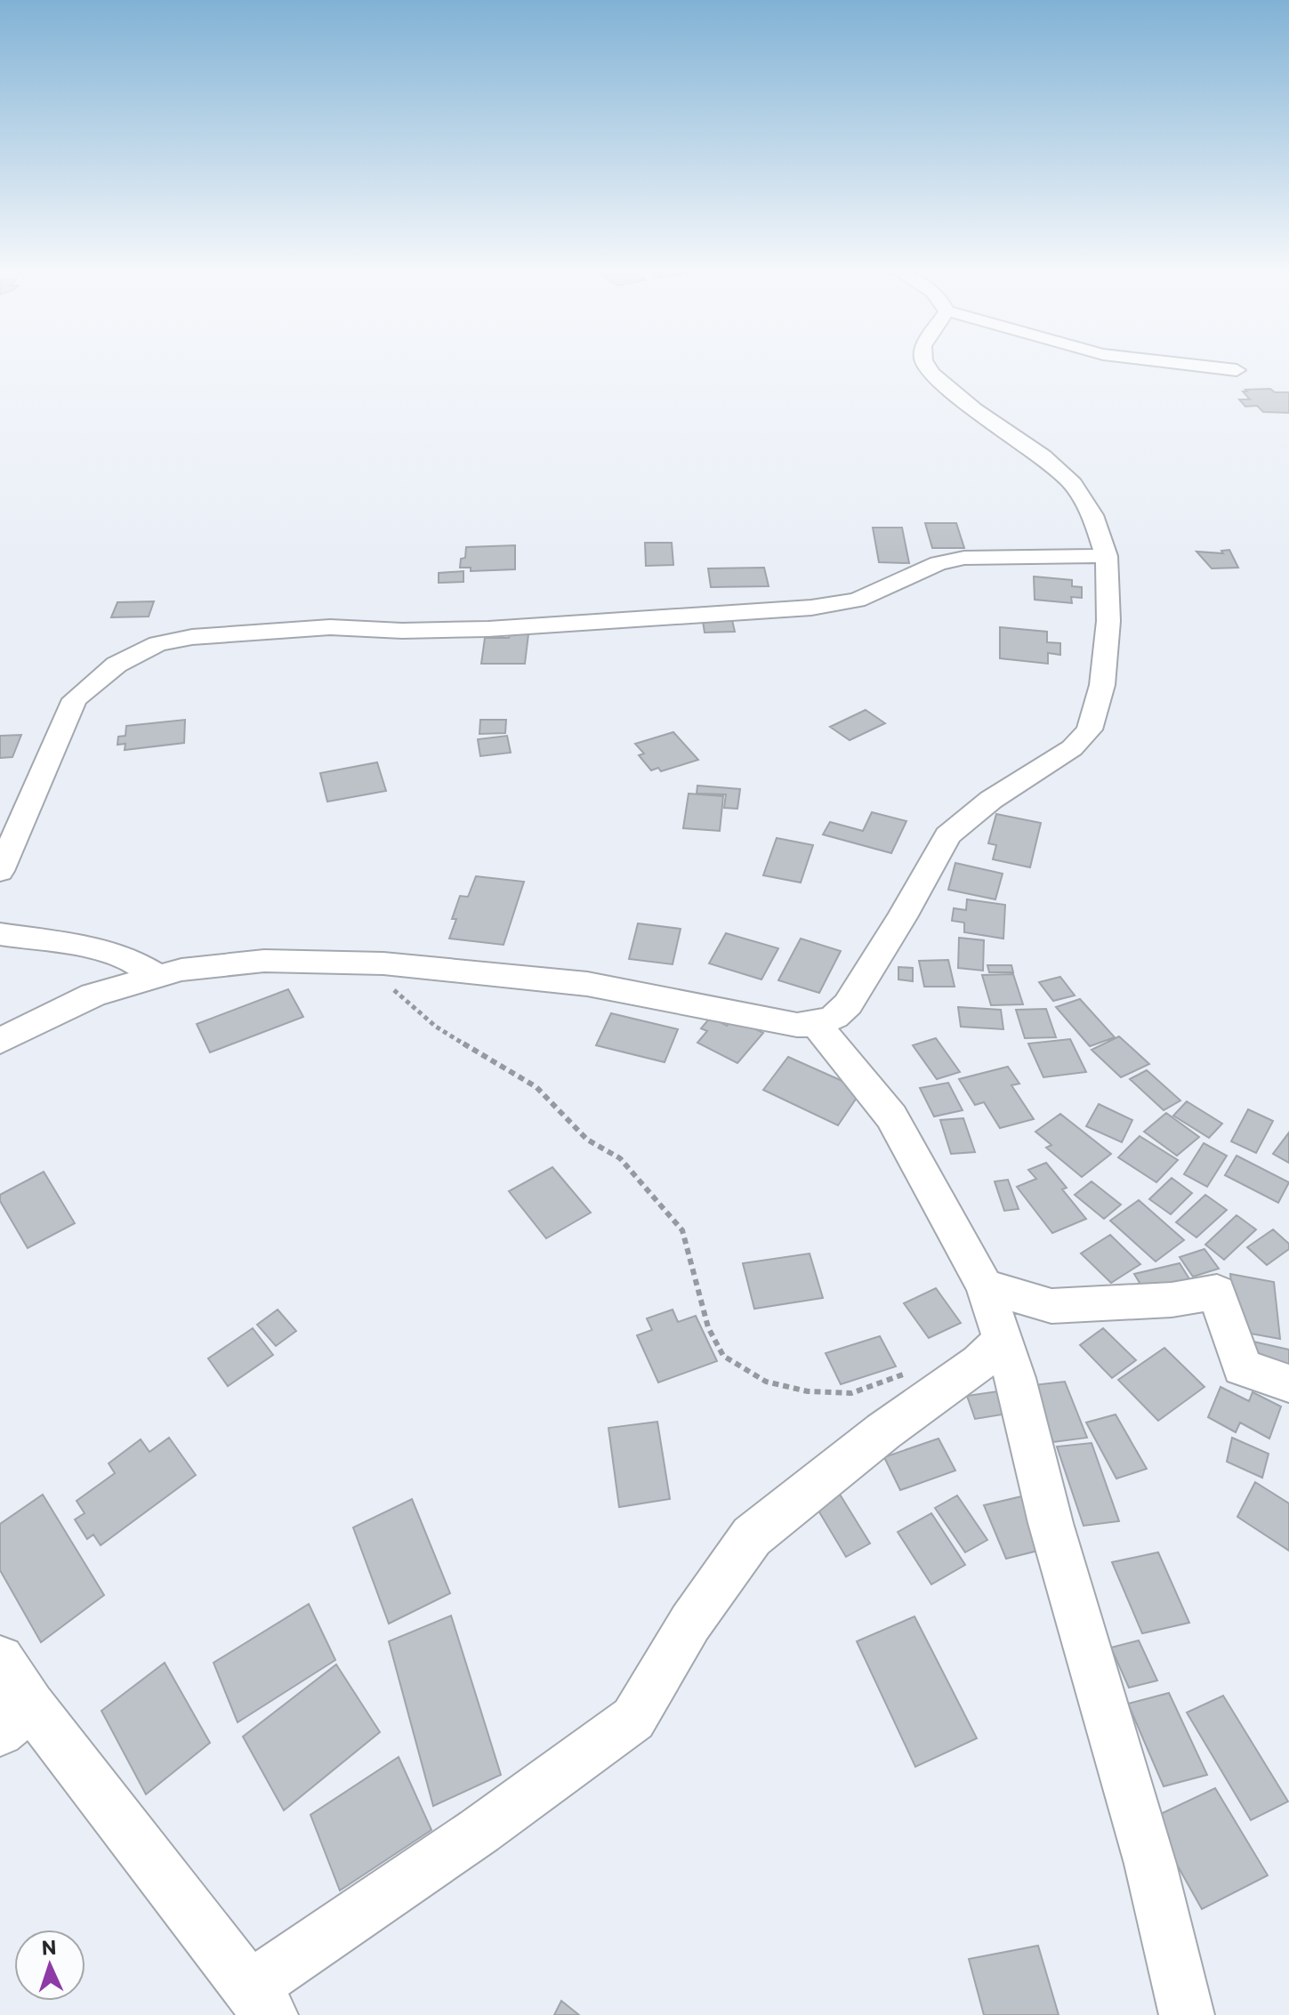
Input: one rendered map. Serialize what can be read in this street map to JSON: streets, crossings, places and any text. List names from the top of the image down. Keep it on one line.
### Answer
{"north":"top"}
